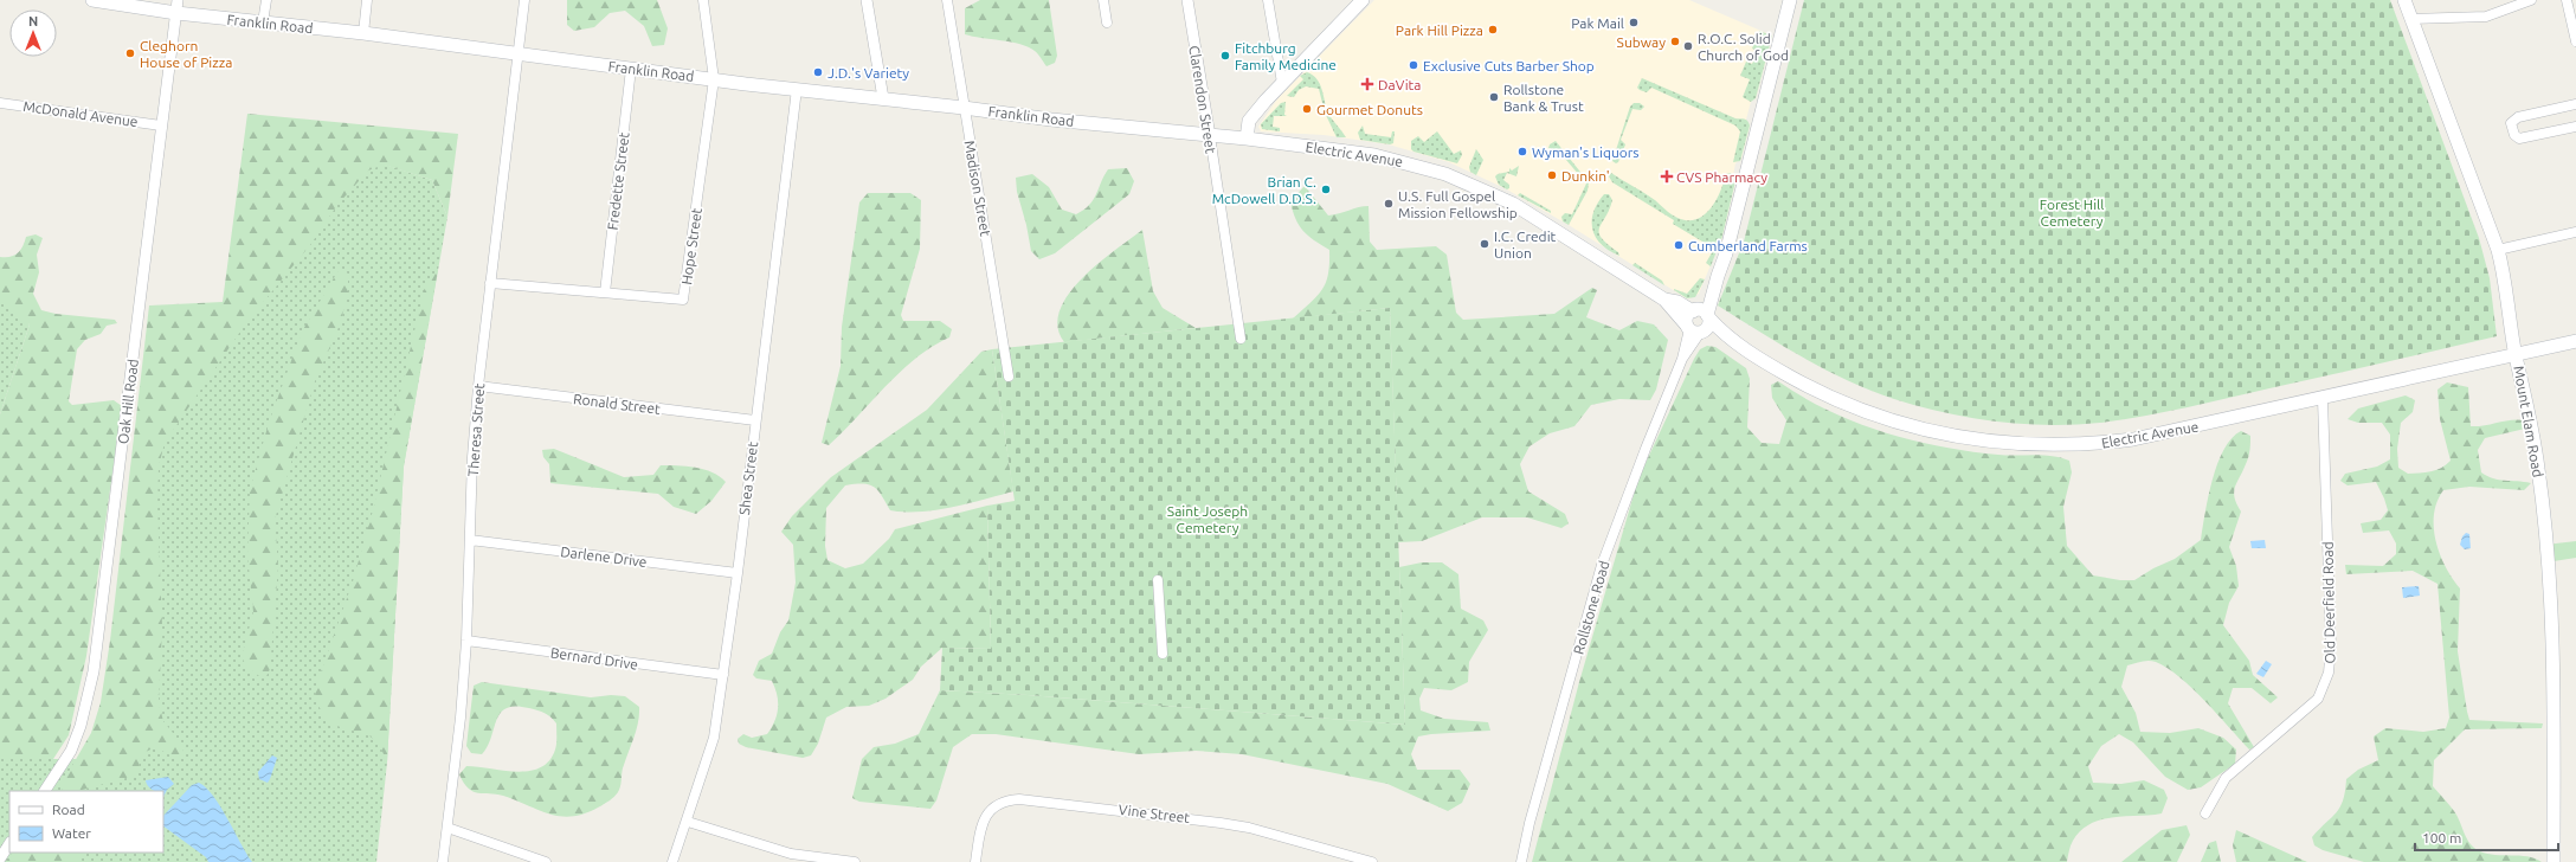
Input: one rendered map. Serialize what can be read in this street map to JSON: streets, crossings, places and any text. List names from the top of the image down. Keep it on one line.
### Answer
{"streets":{"main road":["Franklin Road","Electric Avenue","Mount Elam Road"],"street":["Clarendon Street","McDonald Avenue","Fredette Street","Madison Street","Hope Street","Oak Hill Road","Ronald Street","Theresa Street","Shea Street","Darlene Drive","Old Deerfield Road","Rollstone Road","Bernard Drive","Vine Street"]},"crossings":[["Franklin Road","Clarendon Street"],["Franklin Road","Electric Avenue"],["Franklin Road","Fredette Street"],["Franklin Road","Madison Street"],["Franklin Road","Hope Street"],["Franklin Road","Oak Hill Road"],["Franklin Road","Theresa Street"],["Franklin Road","Shea Street"],["Clarendon Street","Electric Avenue"],["McDonald Avenue","Oak Hill Road"],["Electric Avenue","Mount Elam Road"],["Electric Avenue","Old Deerfield Road"],["Electric Avenue","Rollstone Road"],["Fredette Street","Hope Street"],["Hope Street","Theresa Street"],["Ronald Street","Theresa Street"],["Ronald Street","Shea Street"],["Theresa Street","Darlene Drive"],["Theresa Street","Bernard Drive"],["Shea Street","Darlene Drive"],["Shea Street","Bernard Drive"]],"parks":["Forest Hill Cemetery","Saint Joseph Cemetery"],"places":{"other":["Pak Mail","Park Hill Pizza","Subway","R.O.C. Solid Church of God","Cleghorn House of Pizza","Fitchburg Family Medicine","Exclusive Cuts Barber Shop","J.D.'s Variety","Rollstone Bank & Trust","Gourmet Donuts","Wyman's Liquors","Dunkin'","Brian C. McDowell D.D.S.","U.S. Full Gospel Mission Fellowship","I.C. Credit Union","Cumberland Farms"],"health":["DaVita","CVS Pharmacy"]},"legend":["Road","Water"],"scale_bar":"100 m","north":"top"}
